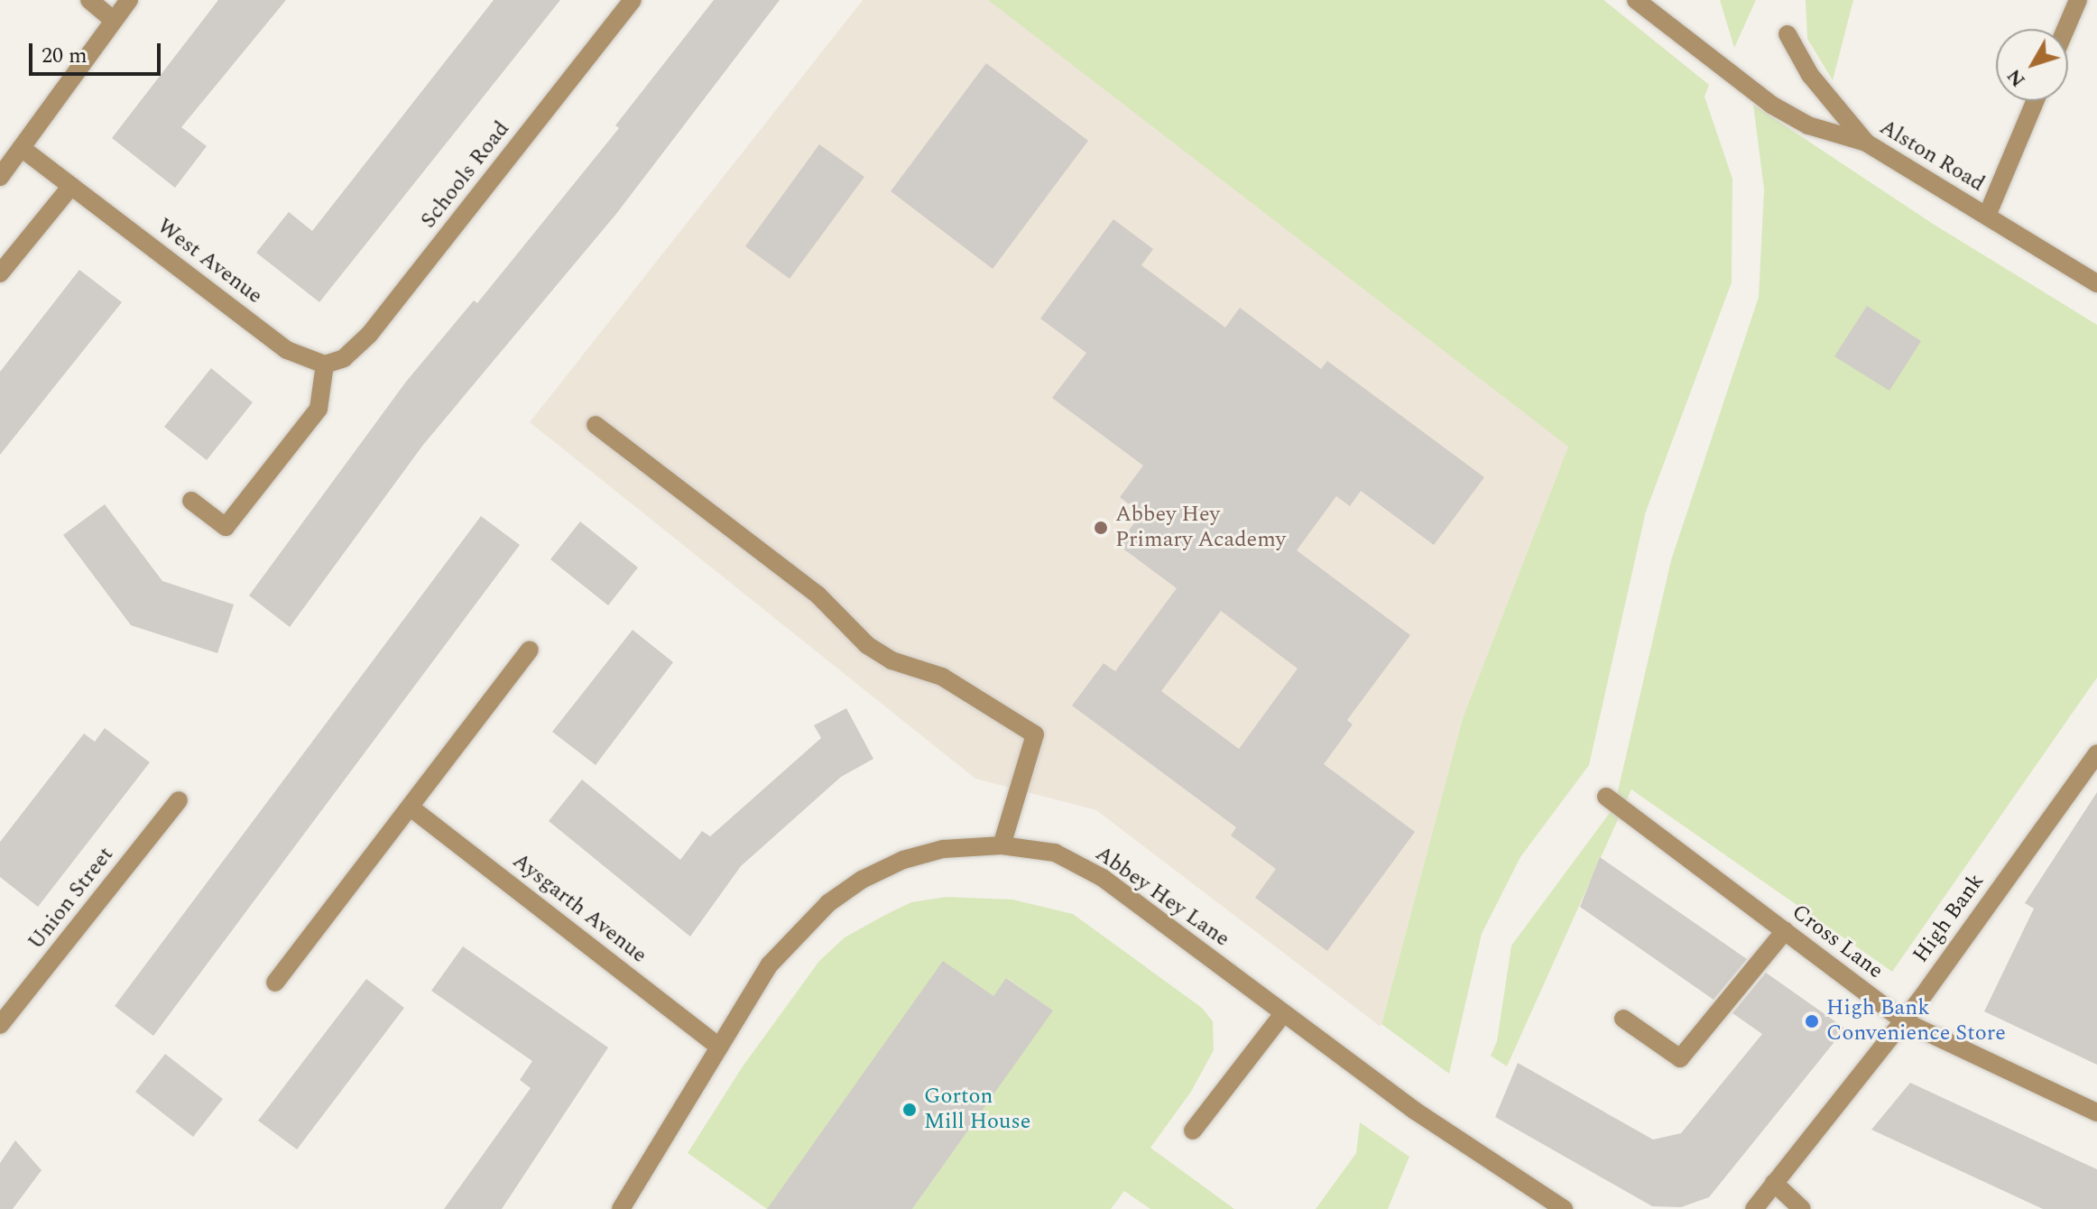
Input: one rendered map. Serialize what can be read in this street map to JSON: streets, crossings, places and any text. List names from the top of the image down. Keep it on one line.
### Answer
{"streets":{"street":["Alston Road","Schools Road","West Avenue","Abbey Hey Lane","Union Street","Aysgarth Avenue","High Bank","Cross Lane"]},"crossings":[["Schools Road","West Avenue"],["Abbey Hey Lane","Aysgarth Avenue"],["High Bank","Cross Lane"]],"places":["Abbey Hey Primary Academy","High Bank Convenience Store","Gorton Mill House"],"scale_bar":"20 m","north":"bottom left"}
